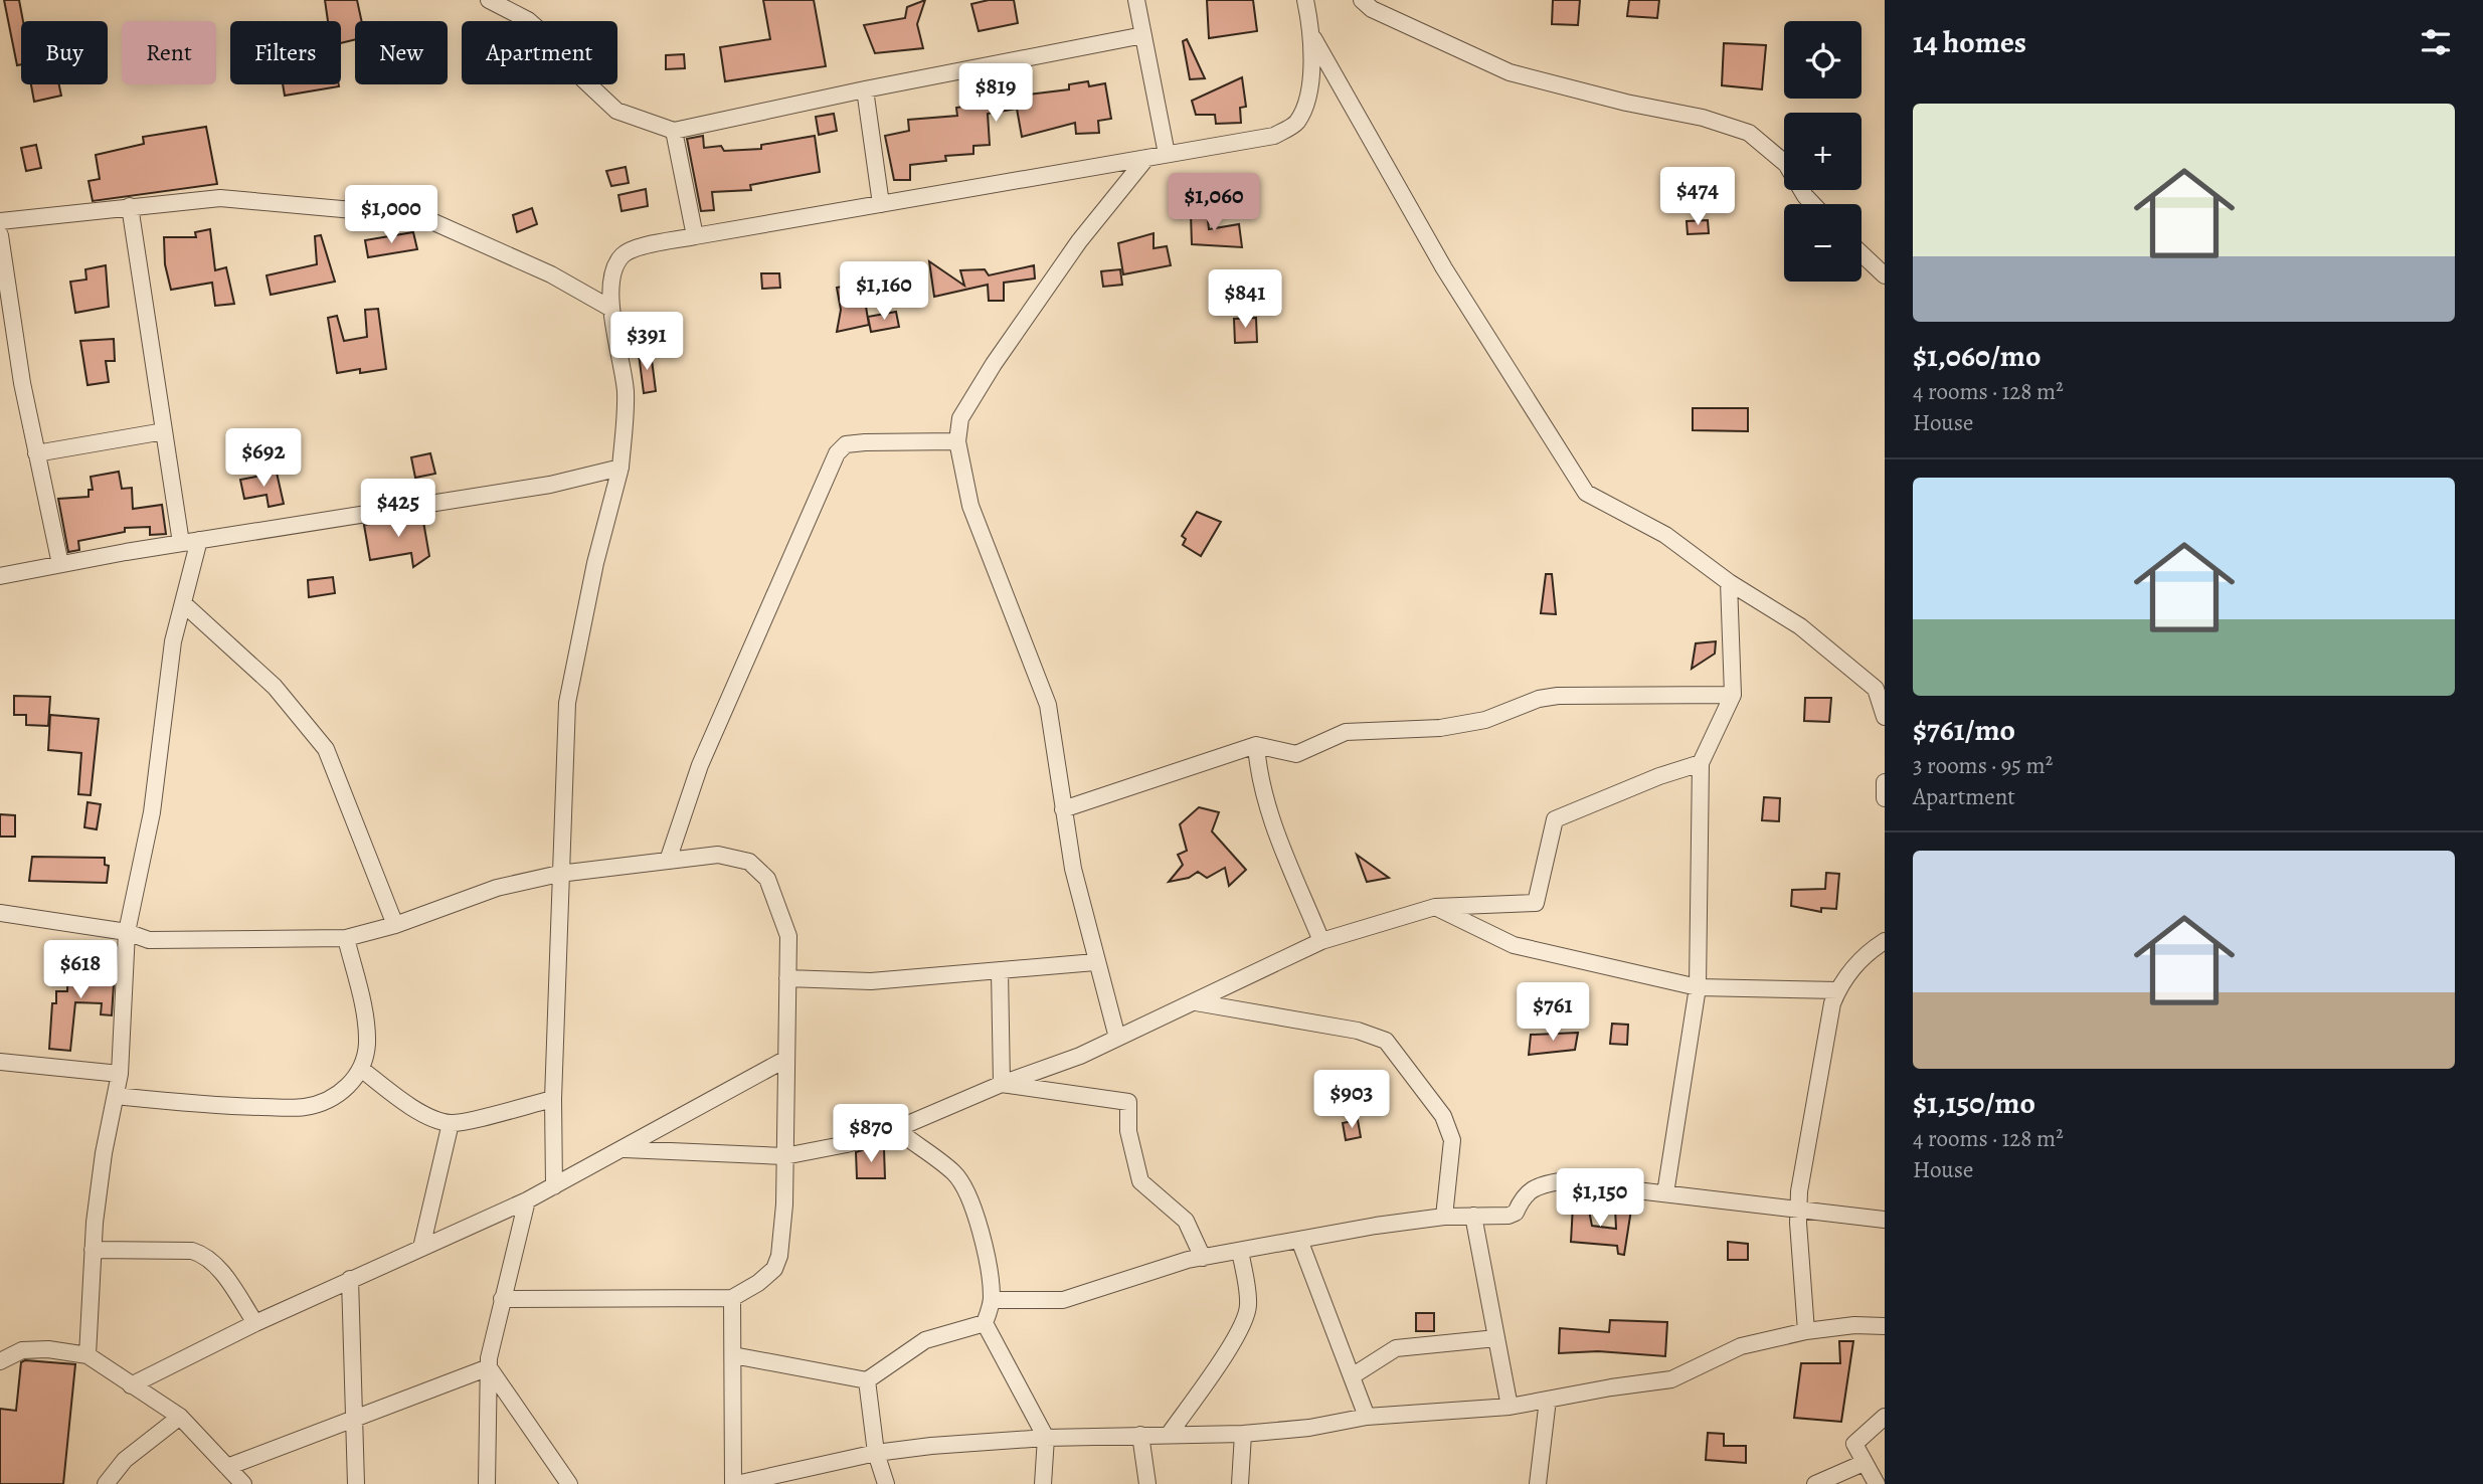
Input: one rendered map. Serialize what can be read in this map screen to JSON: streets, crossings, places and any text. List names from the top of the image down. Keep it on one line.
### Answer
{"page":{"heading":"14 homes","map_buttons":["+","−"],"chip":["Buy","Rent","Filters","New","Apartment"],"price":["$819","$474","$1,060","$1,000","$1,160","$841","$391","$692","$425","$618","$761","$903","$870","$1,150"],"list":[{"name":"$1,060/mo","note":"4 rooms · 128 m² · House"},{"name":"$761/mo","note":"3 rooms · 95 m² · Apartment"},{"name":"$1,150/mo","note":"4 rooms · 128 m² · House"}]}}
